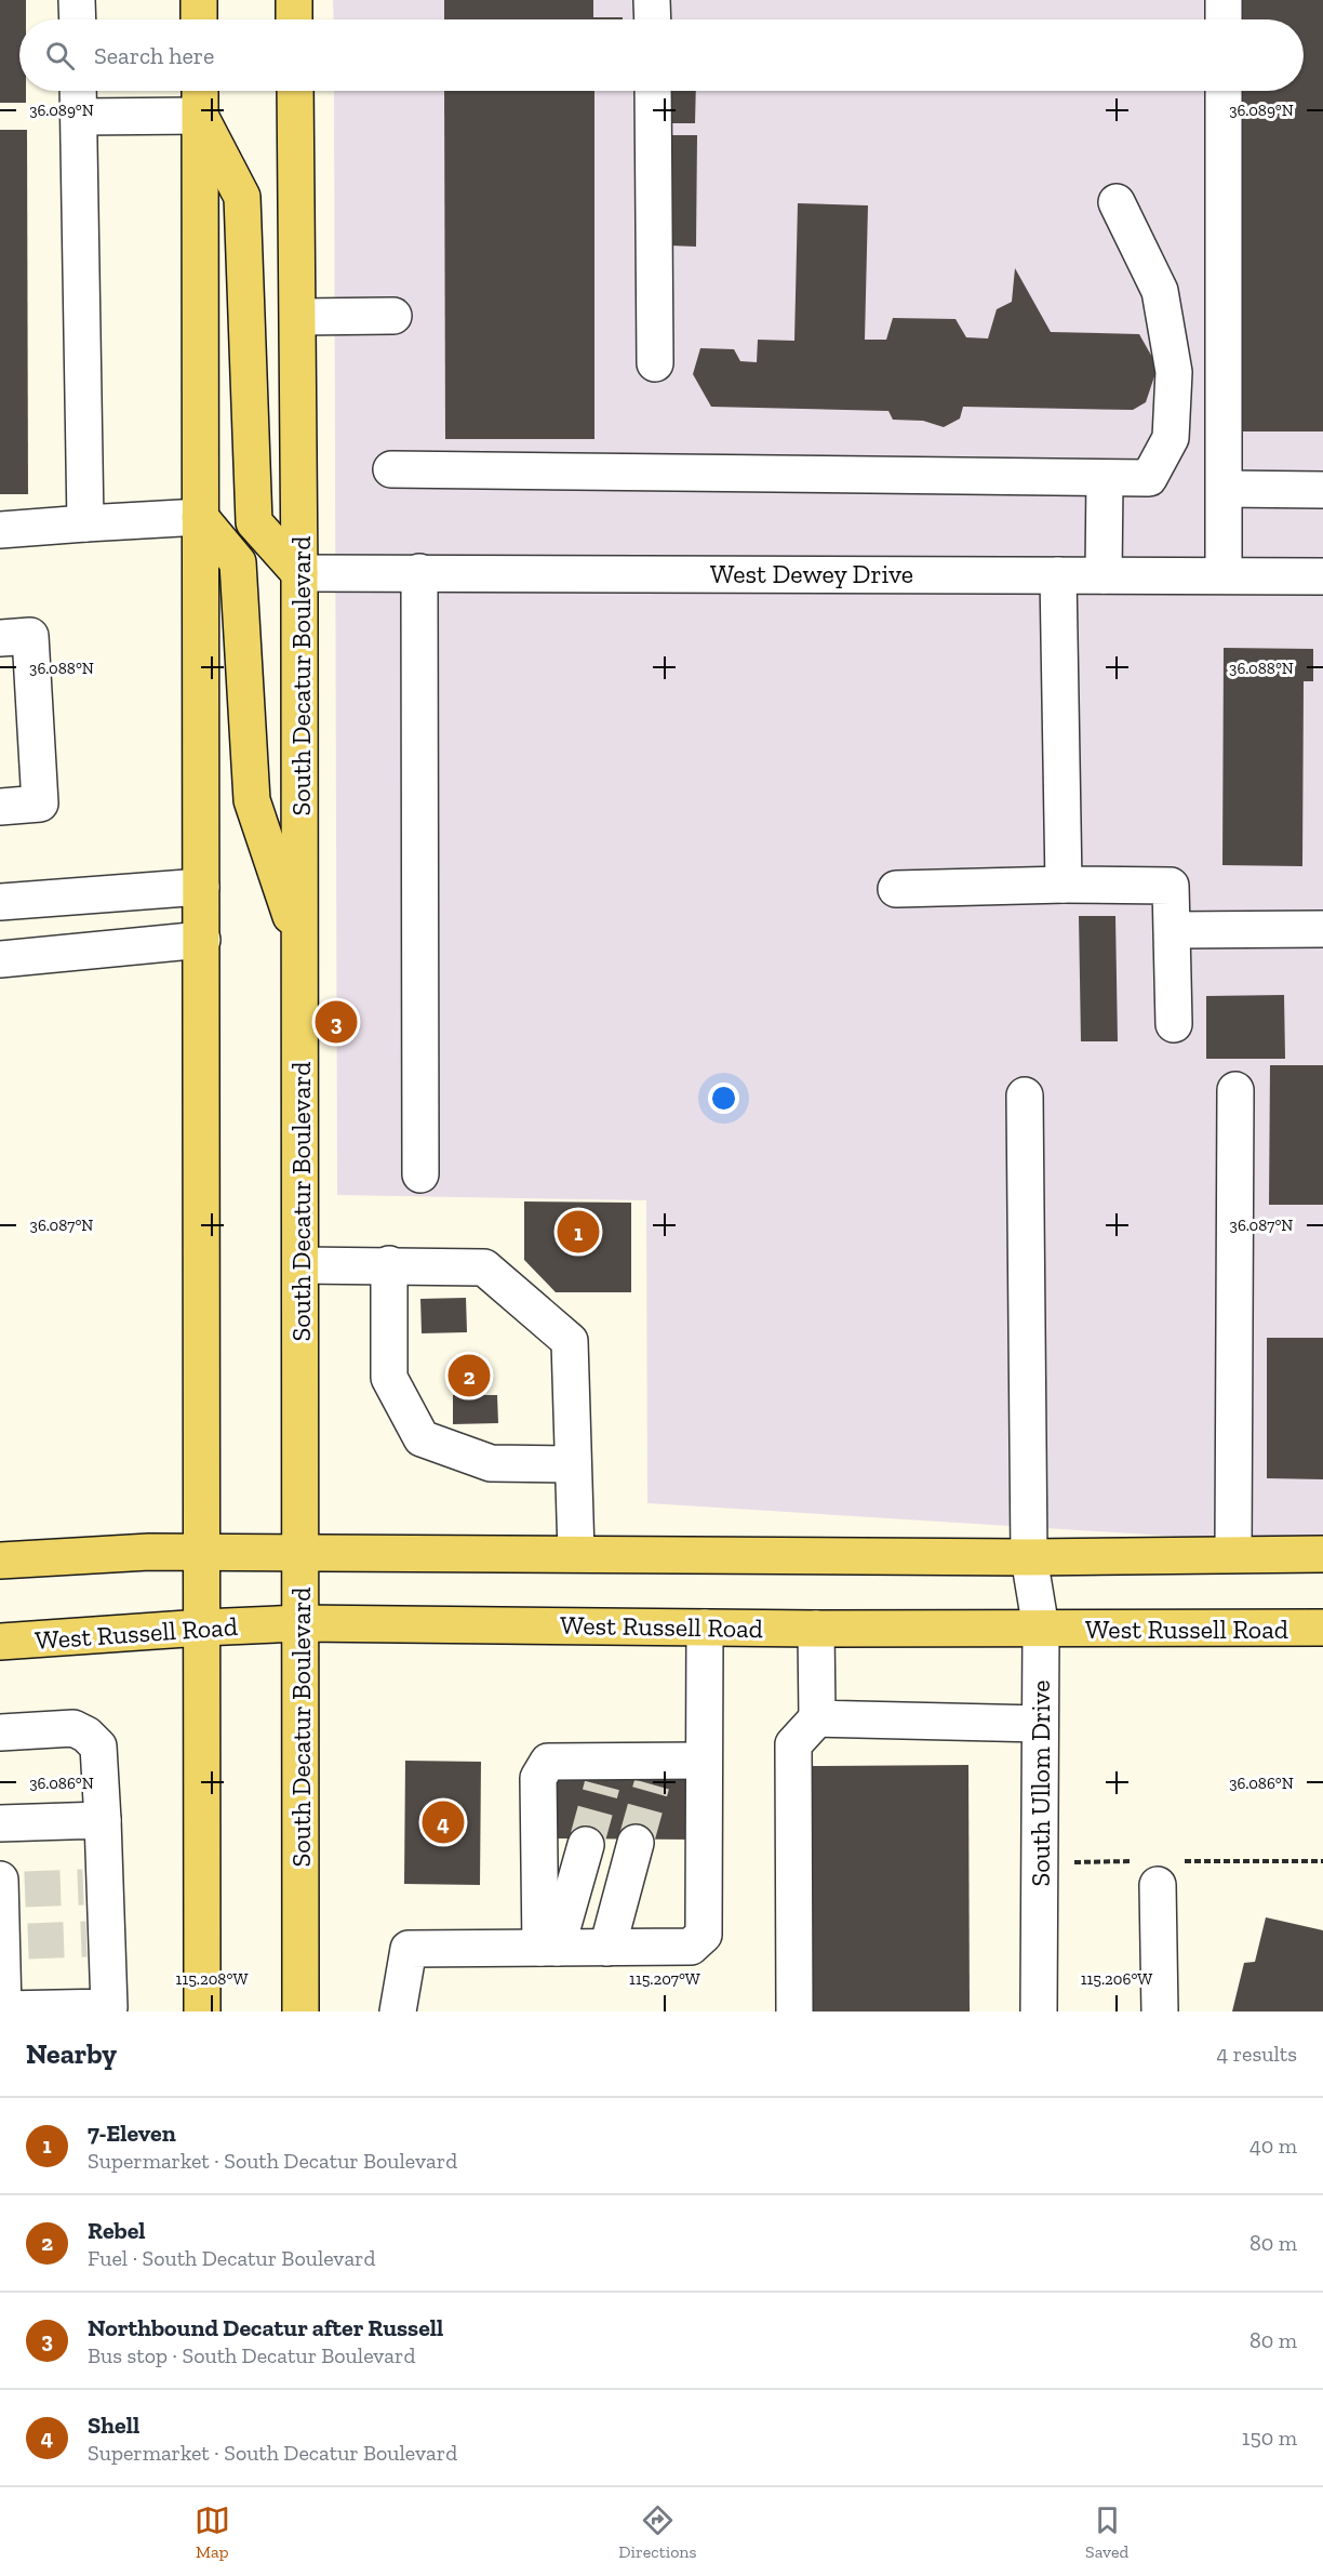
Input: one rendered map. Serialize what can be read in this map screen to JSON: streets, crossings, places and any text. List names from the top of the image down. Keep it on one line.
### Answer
{"streets":{"main road":["South Decatur Boulevard","West Russell Road"],"street":["West Dewey Drive","South Ullom Drive"]},"crossings":[["West Dewey Drive","South Decatur Boulevard"],["South Decatur Boulevard","West Russell Road"],["West Russell Road","South Ullom Drive"]],"page":{"search":"Search here","pins":["3","1","2","4"],"heading":["Nearby","4 results"],"list":[{"mark":"1","name":"7-Eleven","note":"Supermarket · South Decatur Boulevard","value":"40 m"},{"mark":"2","name":"Rebel","note":"Fuel · South Decatur Boulevard","value":"80 m"},{"mark":"3","name":"Northbound Decatur after Russell","note":"Bus stop · South Decatur Boulevard","value":"80 m"},{"mark":"4","name":"Shell","note":"Supermarket · South Decatur Boulevard","value":"150 m"}],"nav":["Map","Directions","Saved"]},"coordinates":["36.089°N","36.088°N","36.087°N","36.086°N","115.208°W","115.207°W","115.206°W"]}
